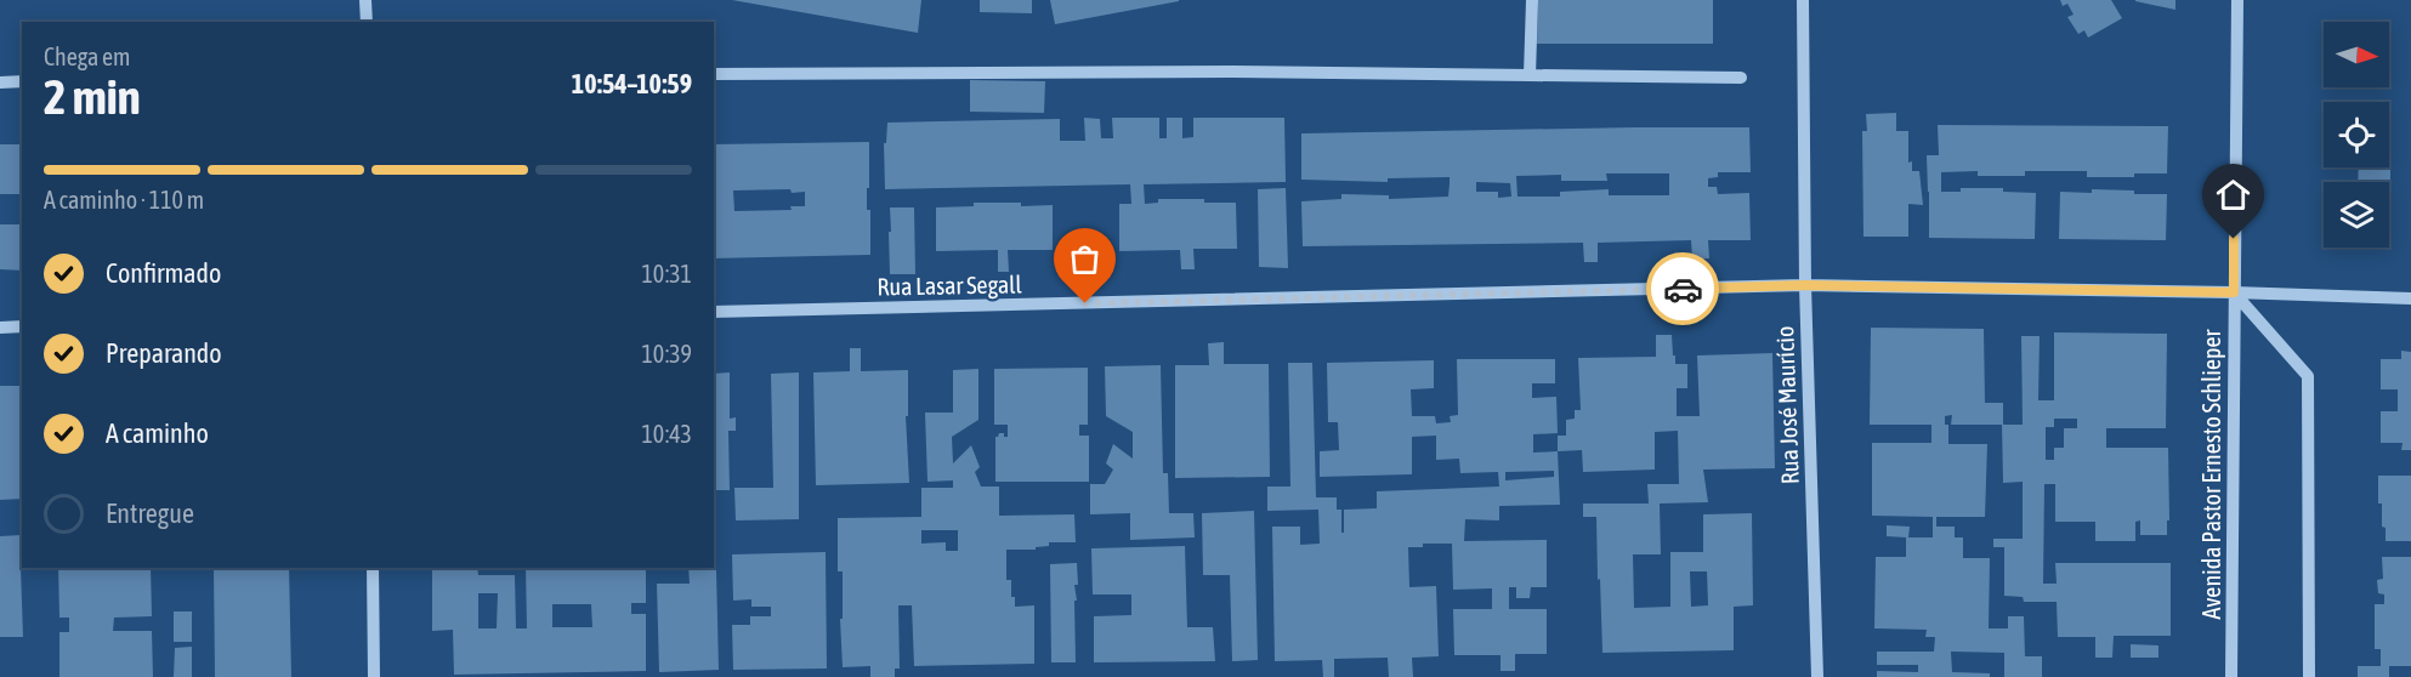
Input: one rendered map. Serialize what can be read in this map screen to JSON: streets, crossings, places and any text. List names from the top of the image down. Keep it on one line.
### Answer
{"streets":{"street":["Rua Lasar Segall","Rua José Maurício","Avenida Pastor Ernesto Schlieper"]},"crossings":[["Rua Lasar Segall","Rua José Maurício"],["Rua Lasar Segall","Avenida Pastor Ernesto Schlieper"]],"north":"right","page":{"heading":["2 min","Chega em","10:54–10:59"],"bar":"A caminho · 110 m","list":[["Confirmado","10:31"],["Preparando","10:39"],["A caminho","10:43"],"Entregue"]}}
